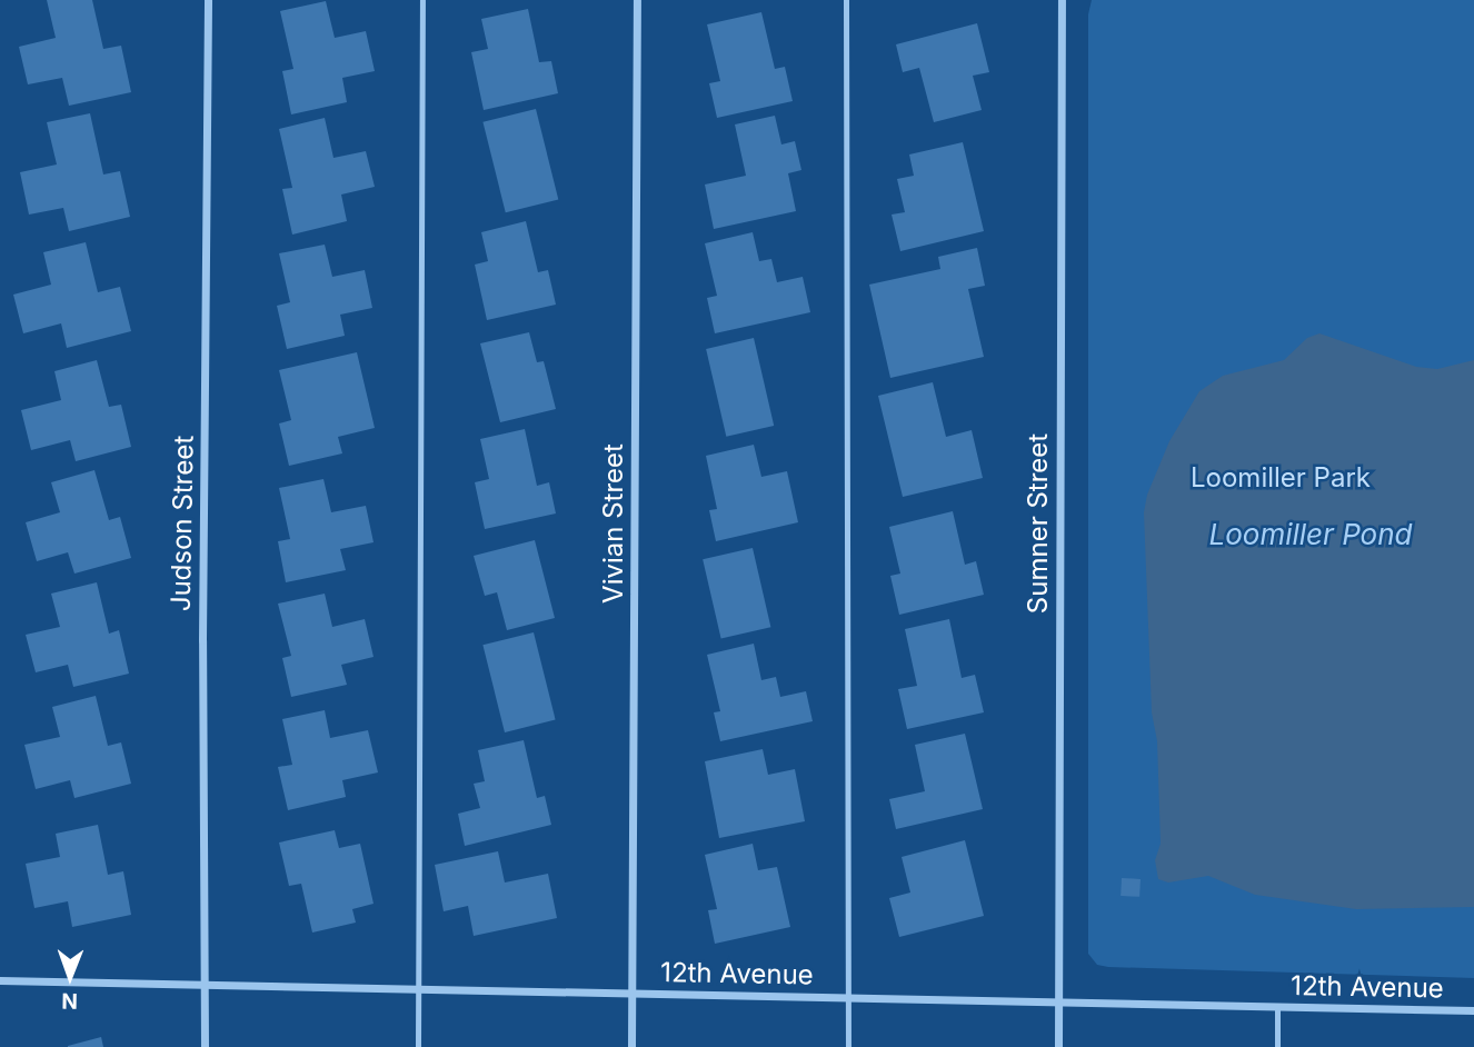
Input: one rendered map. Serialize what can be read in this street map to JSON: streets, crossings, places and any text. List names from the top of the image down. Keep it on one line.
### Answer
{"streets":{"street":["Judson Street","Vivian Street","Sumner Street","12th Avenue"]},"crossings":[["Judson Street","12th Avenue"],["Vivian Street","12th Avenue"],["Sumner Street","12th Avenue"]],"water":["Loomiller Pond"],"parks":["Loomiller Park"],"north":"bottom"}
